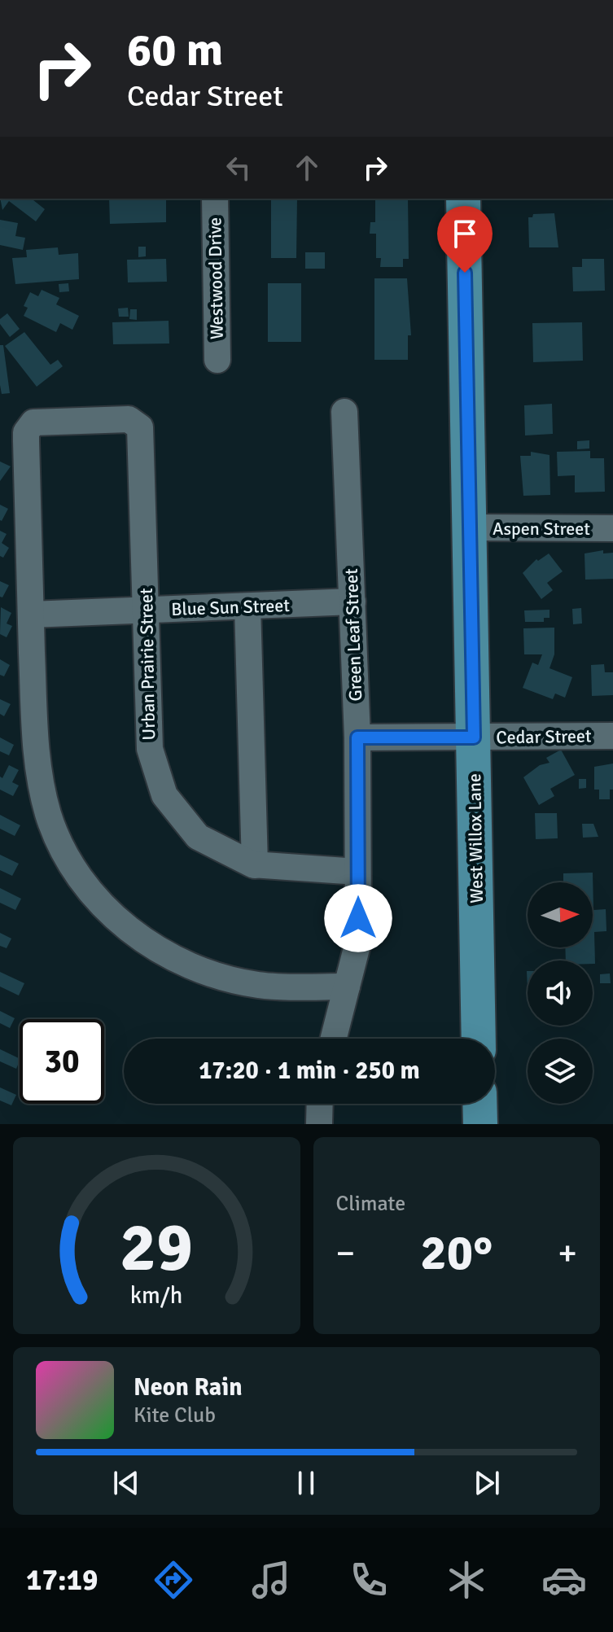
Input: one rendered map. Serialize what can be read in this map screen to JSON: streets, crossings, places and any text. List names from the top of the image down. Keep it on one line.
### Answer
{"streets":{"main road":["West Willox Lane"],"street":["Westwood Drive","Aspen Street","Blue Sun Street","Green Leaf Street","Urban Prairie Street","Cedar Street"]},"crossings":[["Aspen Street","West Willox Lane"],["Blue Sun Street","Green Leaf Street"],["Blue Sun Street","Urban Prairie Street"],["Green Leaf Street","Urban Prairie Street"],["Green Leaf Street","Cedar Street"],["Cedar Street","West Willox Lane"]],"north":"right","page":{"turn":["60 m","Cedar Street"],"limit":"30","trip":"17:20 · 1 min · 250 m","tile":"Climate","heat":["−","20°","+"],"song":["Neon Rain","Kite Club"],"tabs":"17:19","gauge":["29","km/h"]}}
